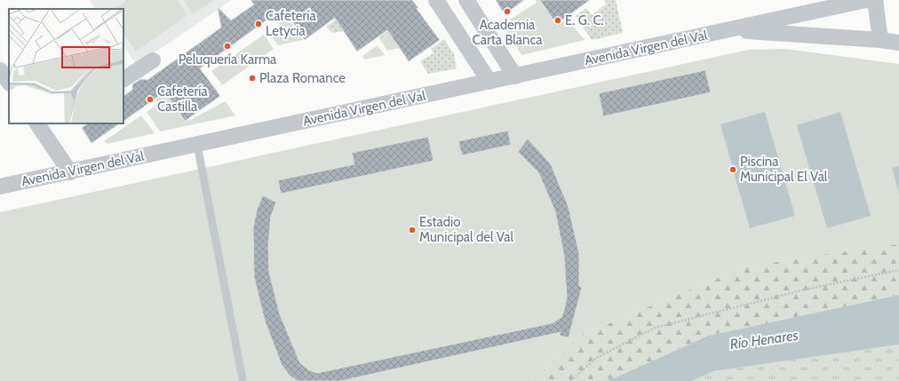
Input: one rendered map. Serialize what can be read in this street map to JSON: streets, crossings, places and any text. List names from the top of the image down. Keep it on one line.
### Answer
{"streets":{"street":["Avenida Virgen del Val"]},"water":["Río Henares"],"places":["Academia Carta Blanca","E. G. C.","Cafetería Letycia","Peluquería Karma","Plaza Romance","Cafetería Castilla","Piscina Municipal El Val","Estadio Municipal del Val"]}
